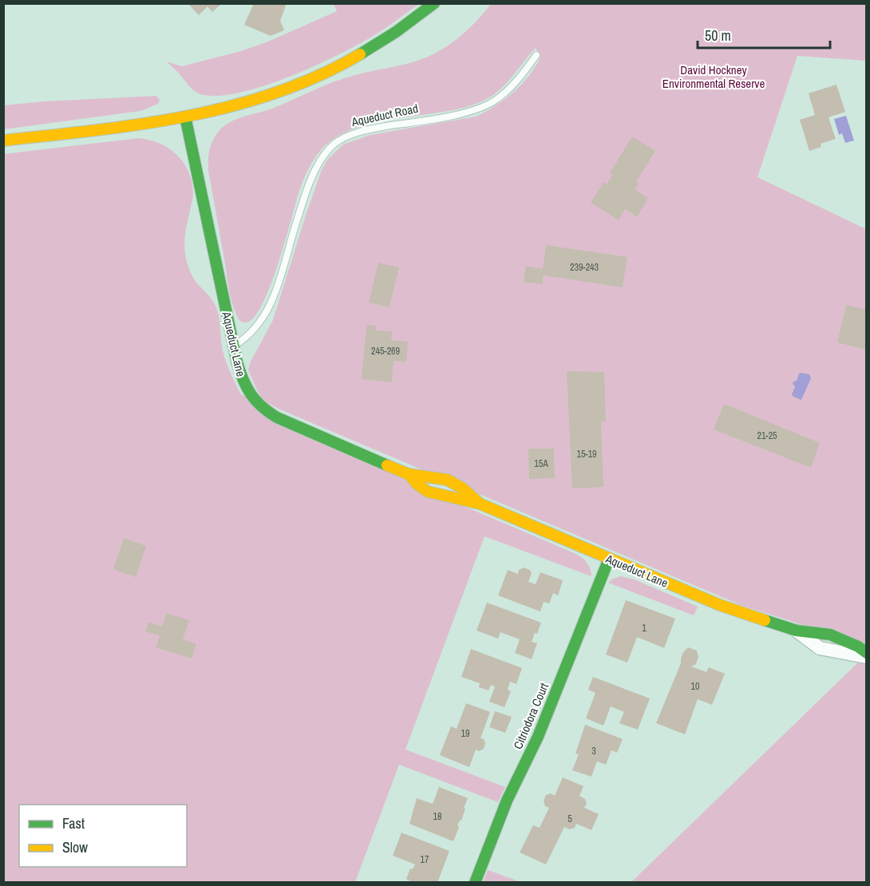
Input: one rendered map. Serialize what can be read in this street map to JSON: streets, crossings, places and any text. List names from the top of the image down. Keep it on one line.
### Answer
{"streets":{"street":["Aqueduct Lane","Citriodora Court"],"lane":["Aqueduct Road"]},"crossings":[["Aqueduct Road","Aqueduct Lane"],["Aqueduct Lane","Citriodora Court"]],"parks":["David Hockney Environmental Reserve"],"house_numbers":["239-243","245-269","21-25","15-19","15A","1","10","19","3","18","5","17"],"legend":["Fast","Slow"],"scale_bar":"50 m"}
